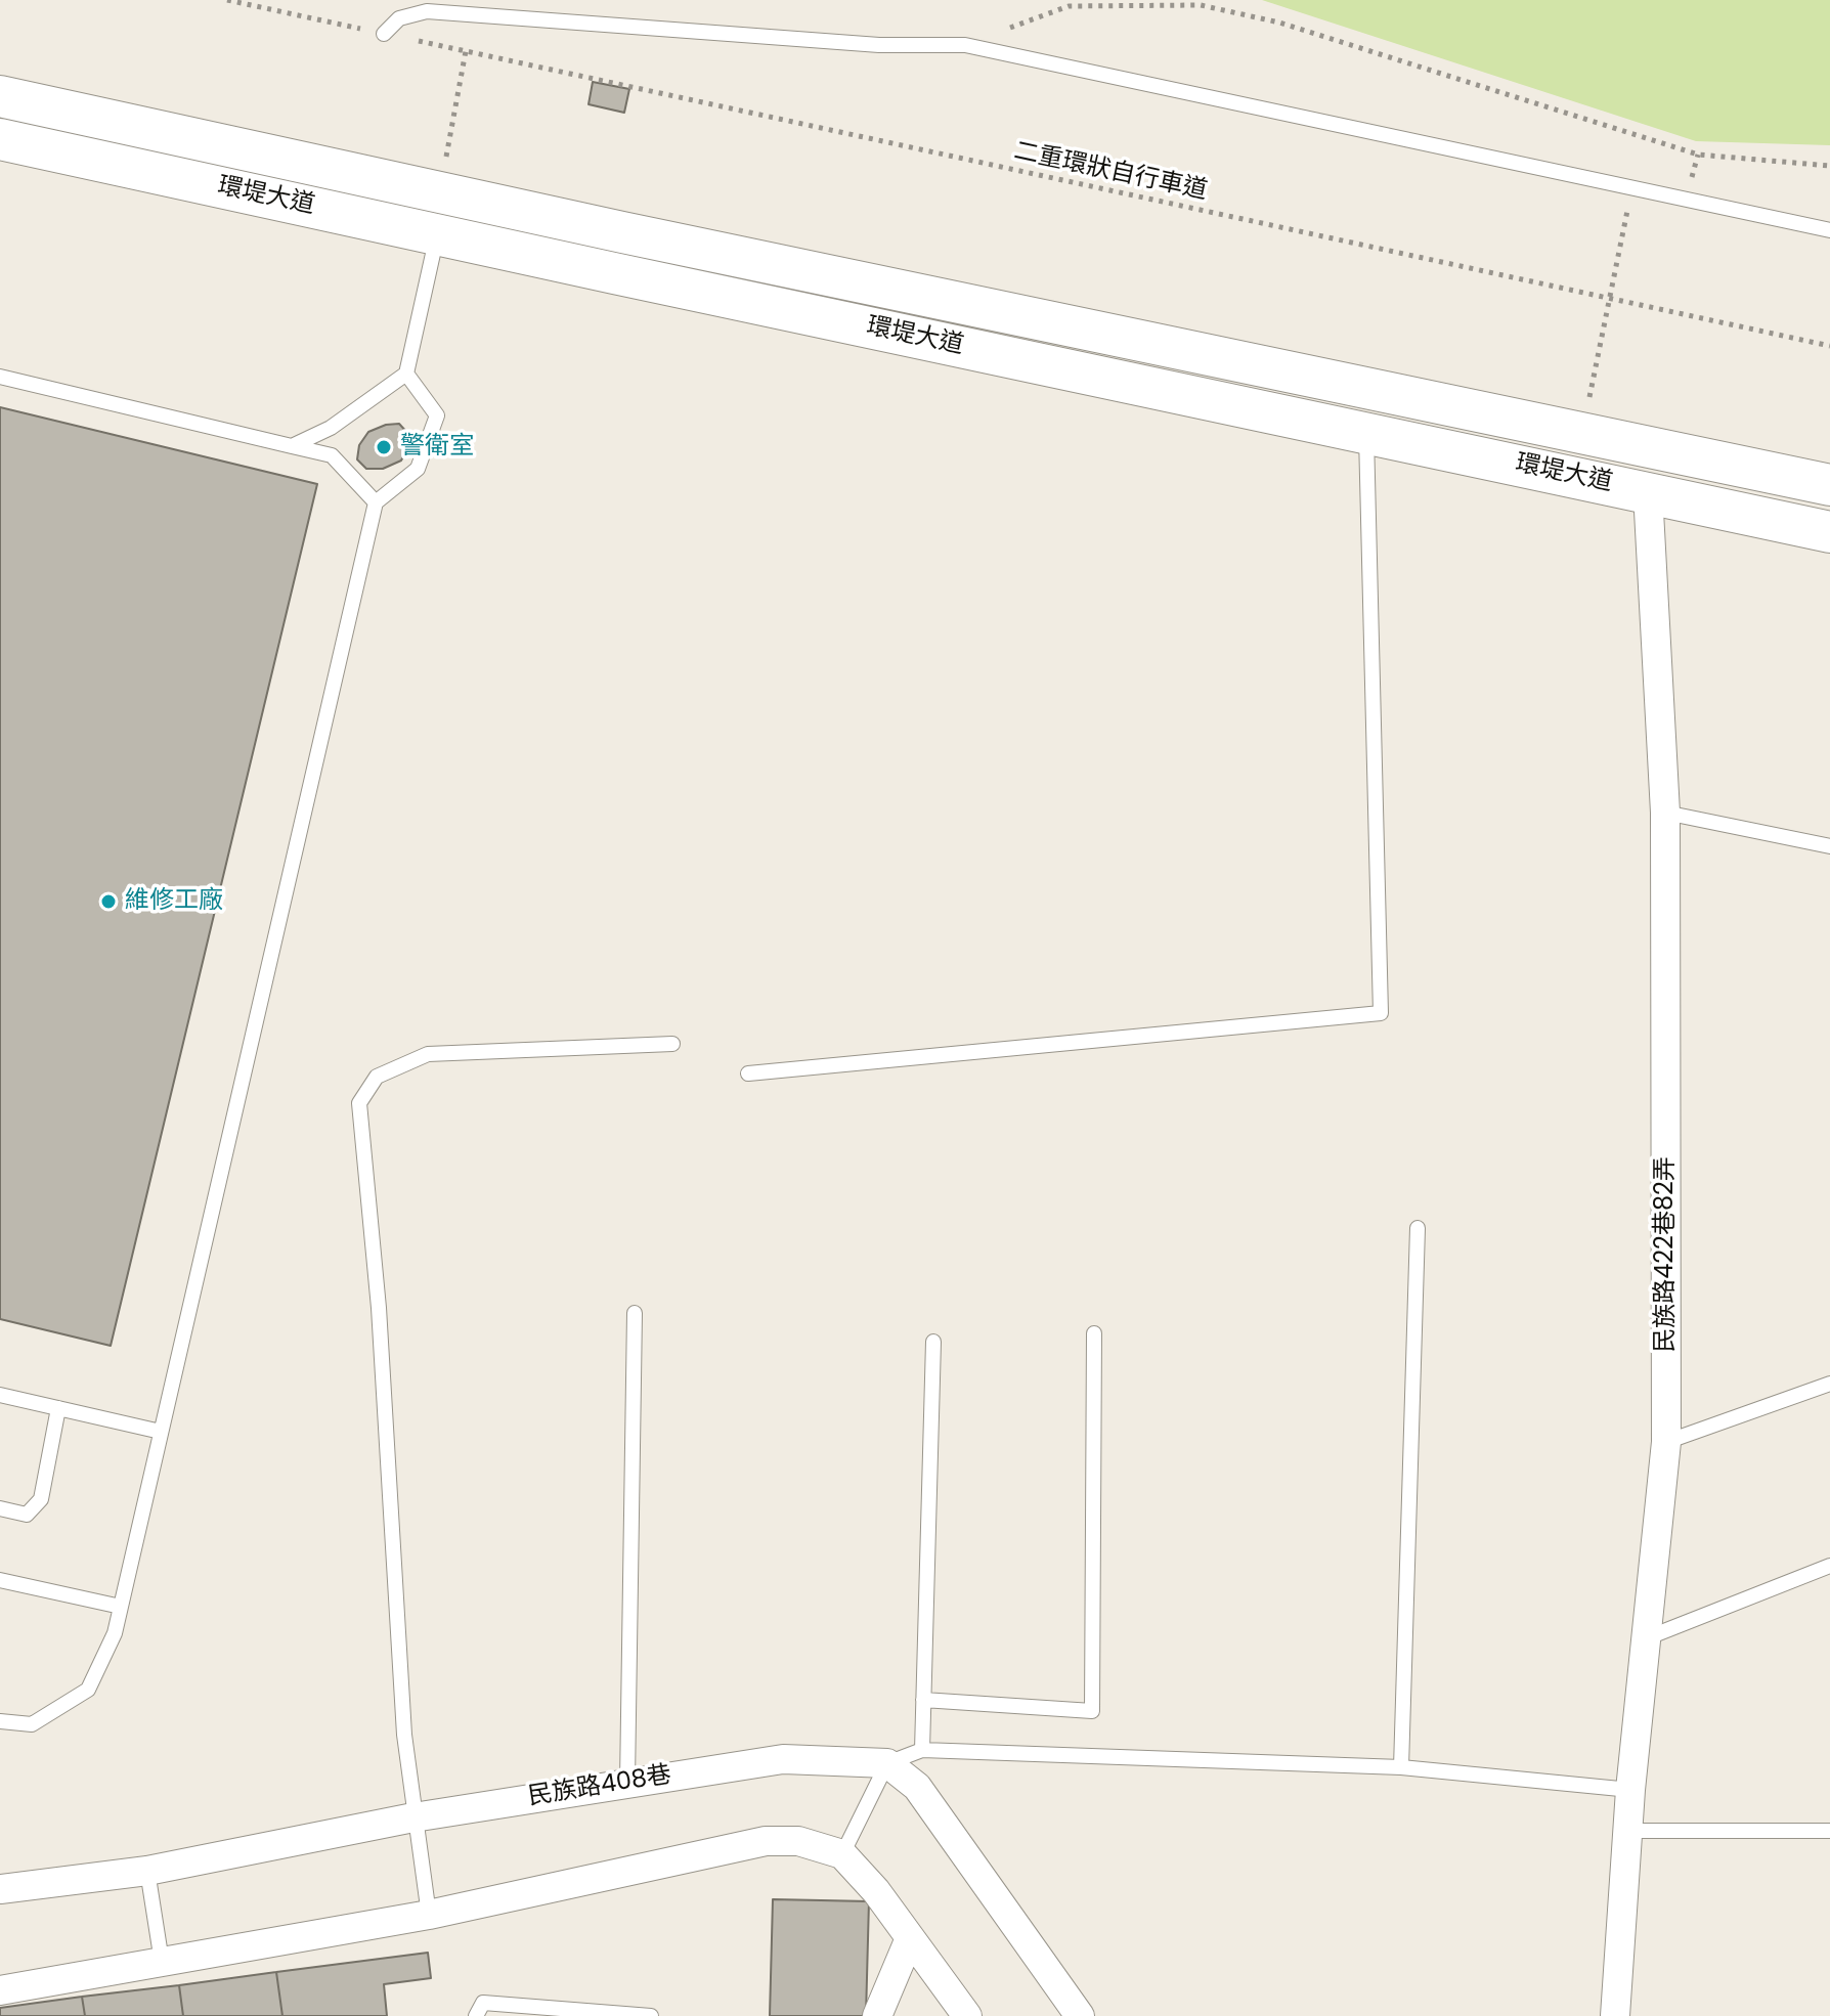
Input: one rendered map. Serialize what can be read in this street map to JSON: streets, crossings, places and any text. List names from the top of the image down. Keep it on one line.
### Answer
{"streets":{"street":["環堤大道","民族路422巷82弄","民族路408巷"],"path":["二重環狀自行車道"]},"crossings":[["環堤大道","民族路422巷82弄"]],"places":["警衛室","維修工廠"]}
